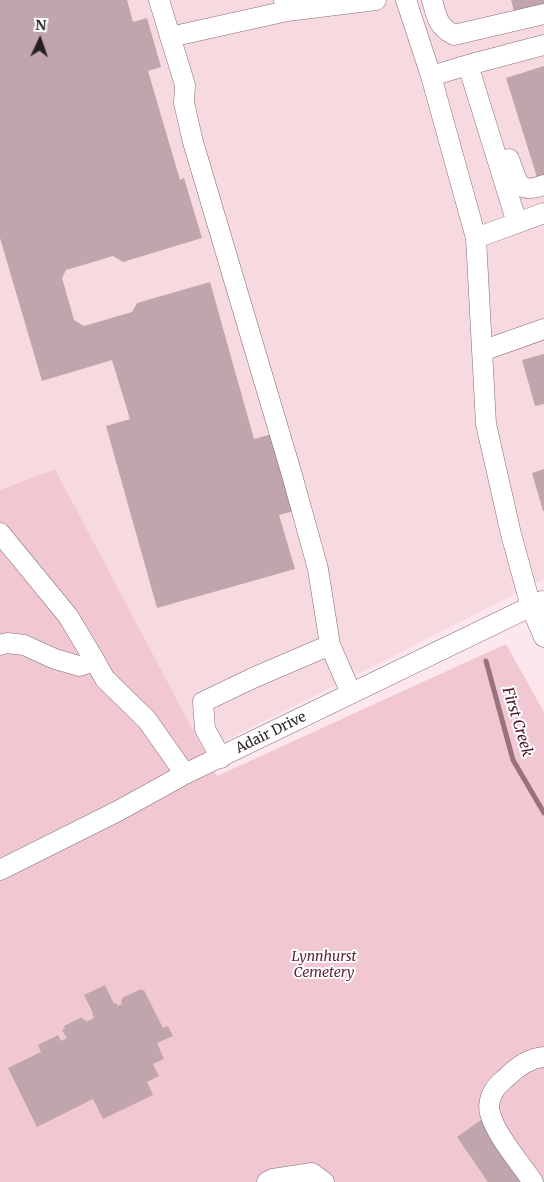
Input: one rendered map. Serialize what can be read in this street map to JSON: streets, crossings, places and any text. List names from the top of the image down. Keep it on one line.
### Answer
{"streets":{"street":["Adair Drive"]},"water":["First Creek"],"parks":["Lynnhurst Cemetery"],"north":"top"}
